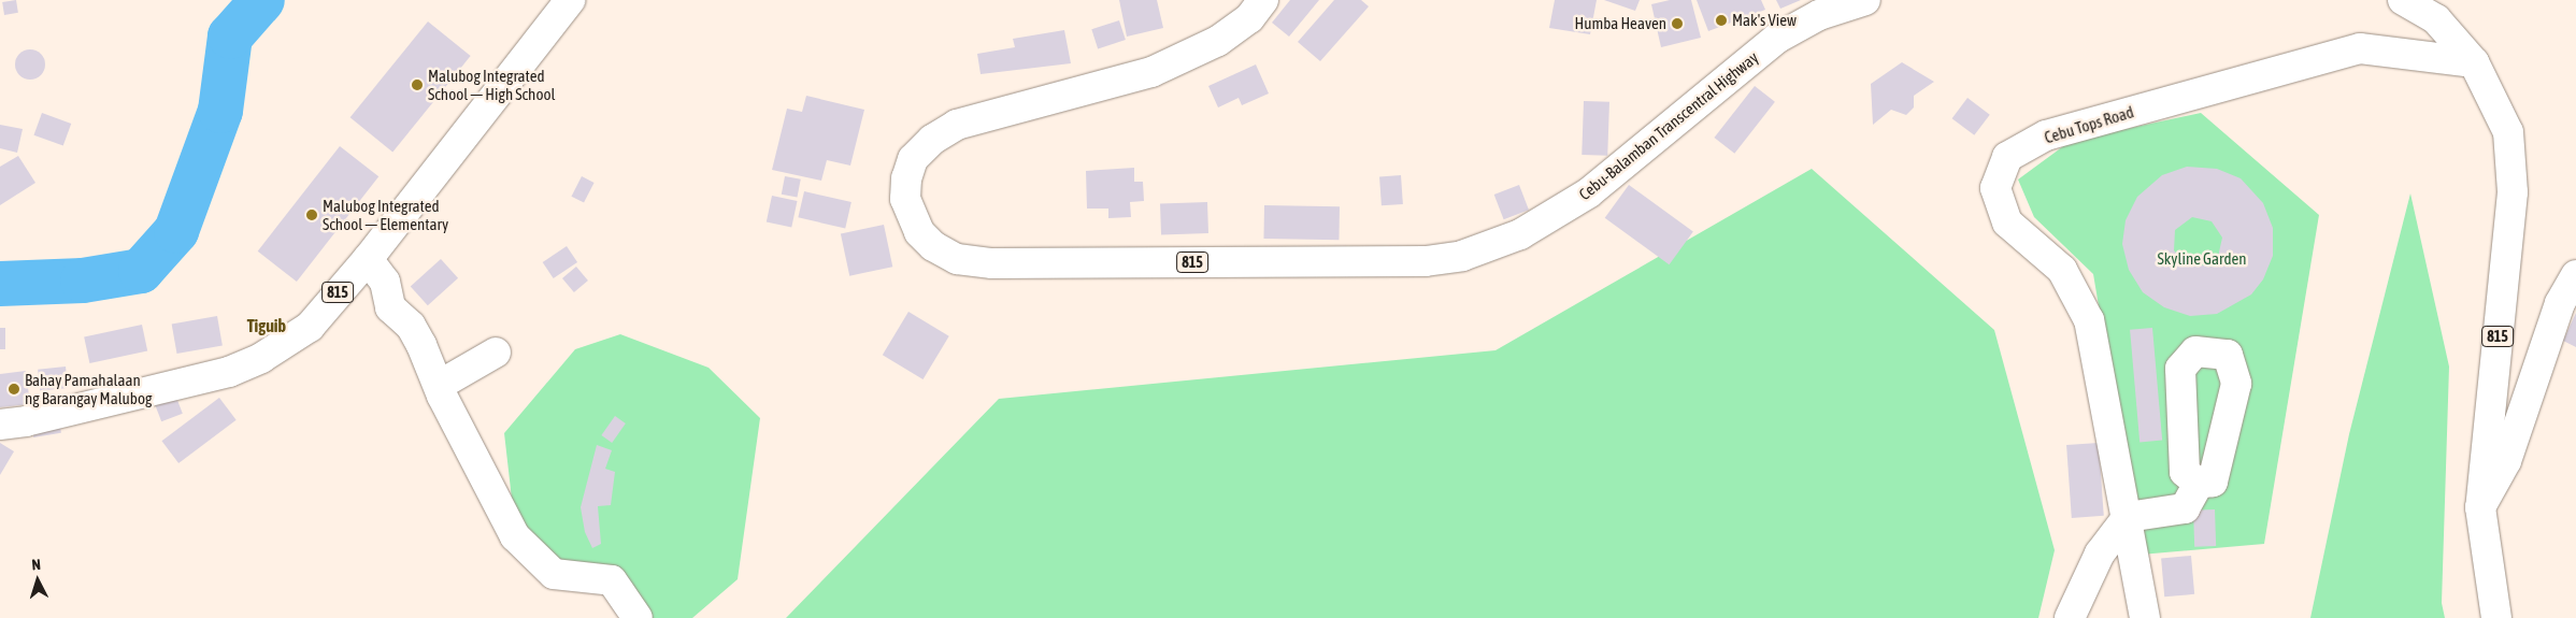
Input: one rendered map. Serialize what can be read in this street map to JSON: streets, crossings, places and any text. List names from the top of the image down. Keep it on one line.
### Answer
{"streets":{"main road":["Cebu Tops Road","Cebu-Balamban Transcentral Highway","815"]},"crossings":[["Cebu Tops Road","815"]],"districts":["Tiguib"],"parks":["Skyline Garden"],"places":["Mak's View","Humba Heaven","Malubog Integrated School — High School","Malubog Integrated School — Elementary","Bahay Pamahalaan ng Barangay Malubog"],"north":"top"}
